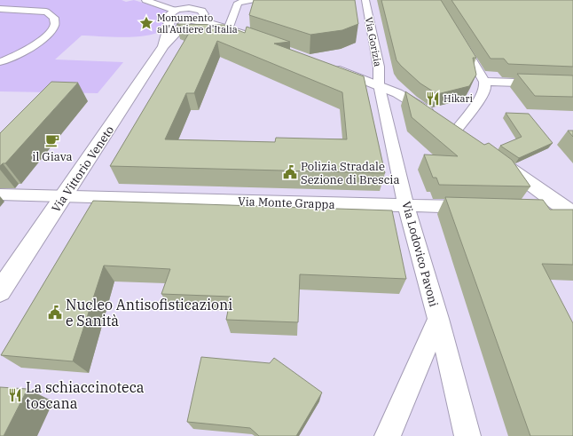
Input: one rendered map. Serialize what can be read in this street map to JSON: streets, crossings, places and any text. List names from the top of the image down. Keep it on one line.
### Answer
{"streets":{"street":["Via Gorizia","Via Vittorio Veneto","Via Monte Grappa","Via Lodovico Pavoni"]},"crossings":[["Via Gorizia","Via Lodovico Pavoni"],["Via Vittorio Veneto","Via Monte Grappa"],["Via Monte Grappa","Via Lodovico Pavoni"]],"places":{"place":["Monumento all'Autiere d'Italia"],"restaurant":["Hikari","La schiaccinoteca toscana"],"cafe":["il Giava"],"public building":["Polizia Stradale Sezione di Brescia","Nucleo Antisofisticazioni e Sanità"]}}
